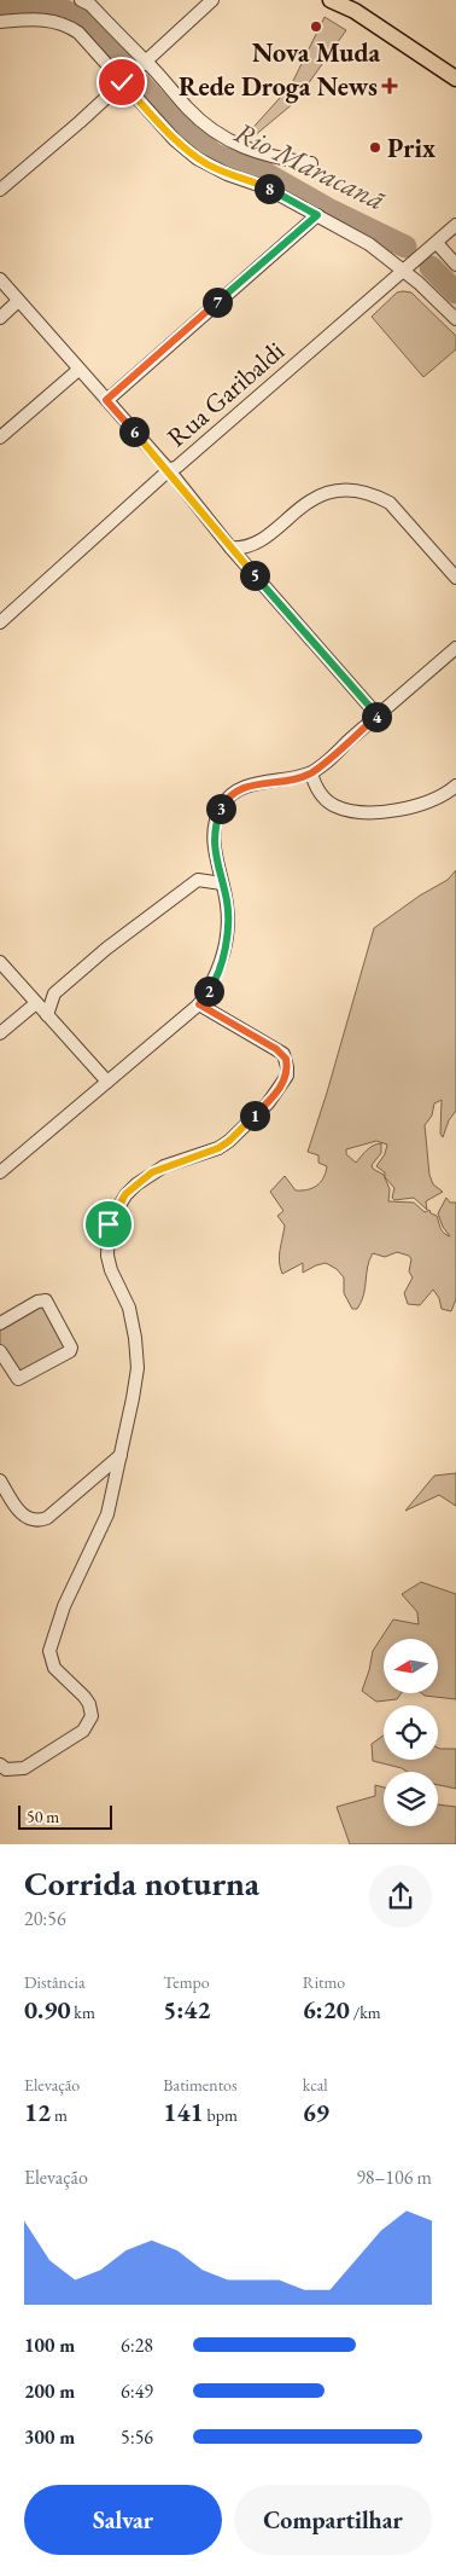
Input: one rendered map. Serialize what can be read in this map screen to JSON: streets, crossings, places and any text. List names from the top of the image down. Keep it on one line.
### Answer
{"streets":{"street":["Rua Garibaldi"]},"water":["Rio Maracanã"],"places":{"other":["Nova Muda","Prix"],"health":["Rede Droga News"]},"scale_bar":"50 m","north":"left","page":{"pins":["8","7","6","5","4","3","2","1"],"scale":"50 m","heading":["Corrida noturna","20:56"],"stats":[["Distância","0.90 km"],["Tempo","5:42"],["Ritmo","6:20 /km"],["Elevação","12 m"],["Batimentos","141 bpm"],["kcal","69"]],"chart":["Elevação","98–106 m"],"list":[{"name":"100 m","note":"6:28"},{"name":"200 m","note":"6:49"},{"name":"300 m","note":"5:56"}],"buttons":["Salvar","Compartilhar"]}}
